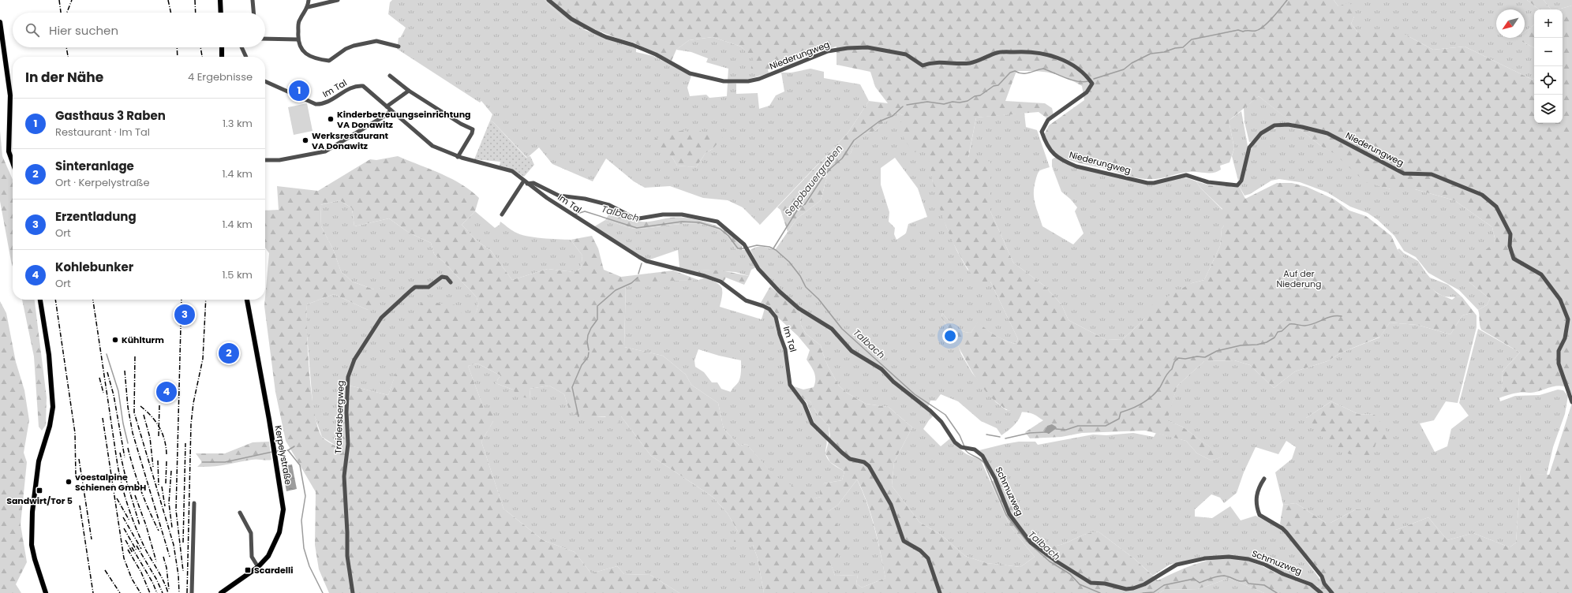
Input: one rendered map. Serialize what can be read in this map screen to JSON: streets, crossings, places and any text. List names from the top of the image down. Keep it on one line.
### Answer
{"streets":{"main road":["Kerpelystraße"],"street":["Niederungweg","Im Tal","Traidersbergweg","Schmuzweg"]},"crossings":[["Im Tal","Schmuzweg"]],"water":["Seppbauergraben","Talbach"],"parks":["Auf der Niederung"],"places":{"other":["Kinderbetreuungseinrichtung VA Donawitz","Werksrestaurant VA Donawitz","Kühlturm","voestalpine Schienen GmbH"],"transit":["Sandwirt/Tor 5","Scardelli"]},"north":"bottom left","page":{"map_buttons":["+","−"],"search":"Hier suchen","heading":["In der Nähe","4 Ergebnisse"],"pins":["1","3","2","4"],"list":[{"mark":"1","name":"Gasthaus 3 Raben","note":"Restaurant · Im Tal","value":"1.3 km"},{"mark":"2","name":"Sinteranlage","note":"Ort · Kerpelystraße","value":"1.4 km"},{"mark":"3","name":"Erzentladung","note":"Ort","value":"1.4 km"},{"mark":"4","name":"Kohlebunker","note":"Ort","value":"1.5 km"}]}}
